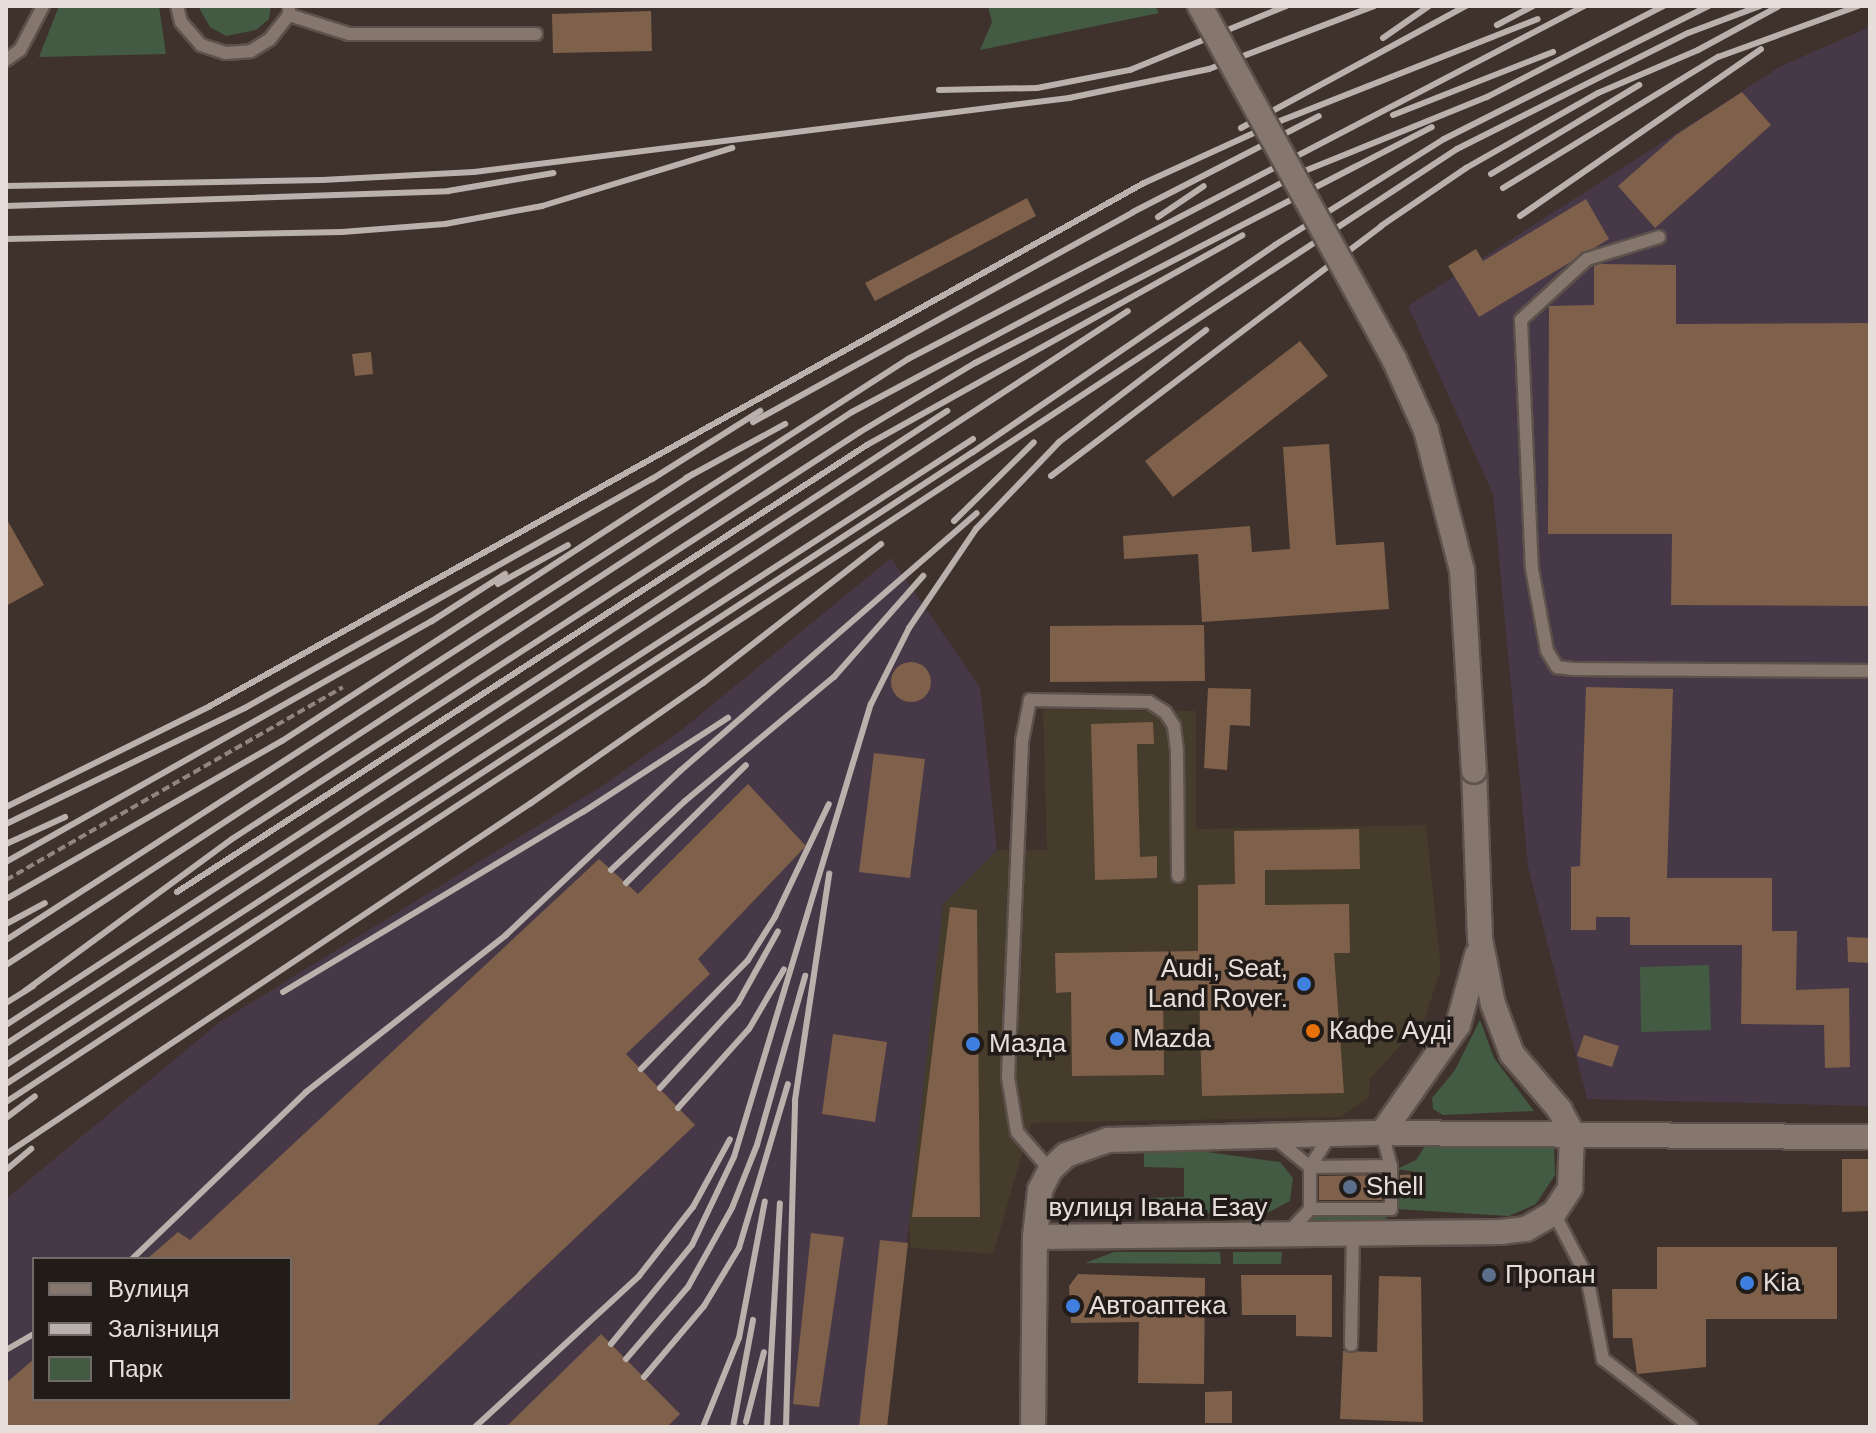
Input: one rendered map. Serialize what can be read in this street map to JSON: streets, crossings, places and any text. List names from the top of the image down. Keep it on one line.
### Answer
{"streets":{"main road":["вулиця Івана Езау"]},"places":["Audi, Seat, Land Rover.","Кафе Ауді","Mazda","Мазда","Shell","Пропан","Kia","Автоаптека"],"legend":["Вулиця","Залізниця","Парк"]}
